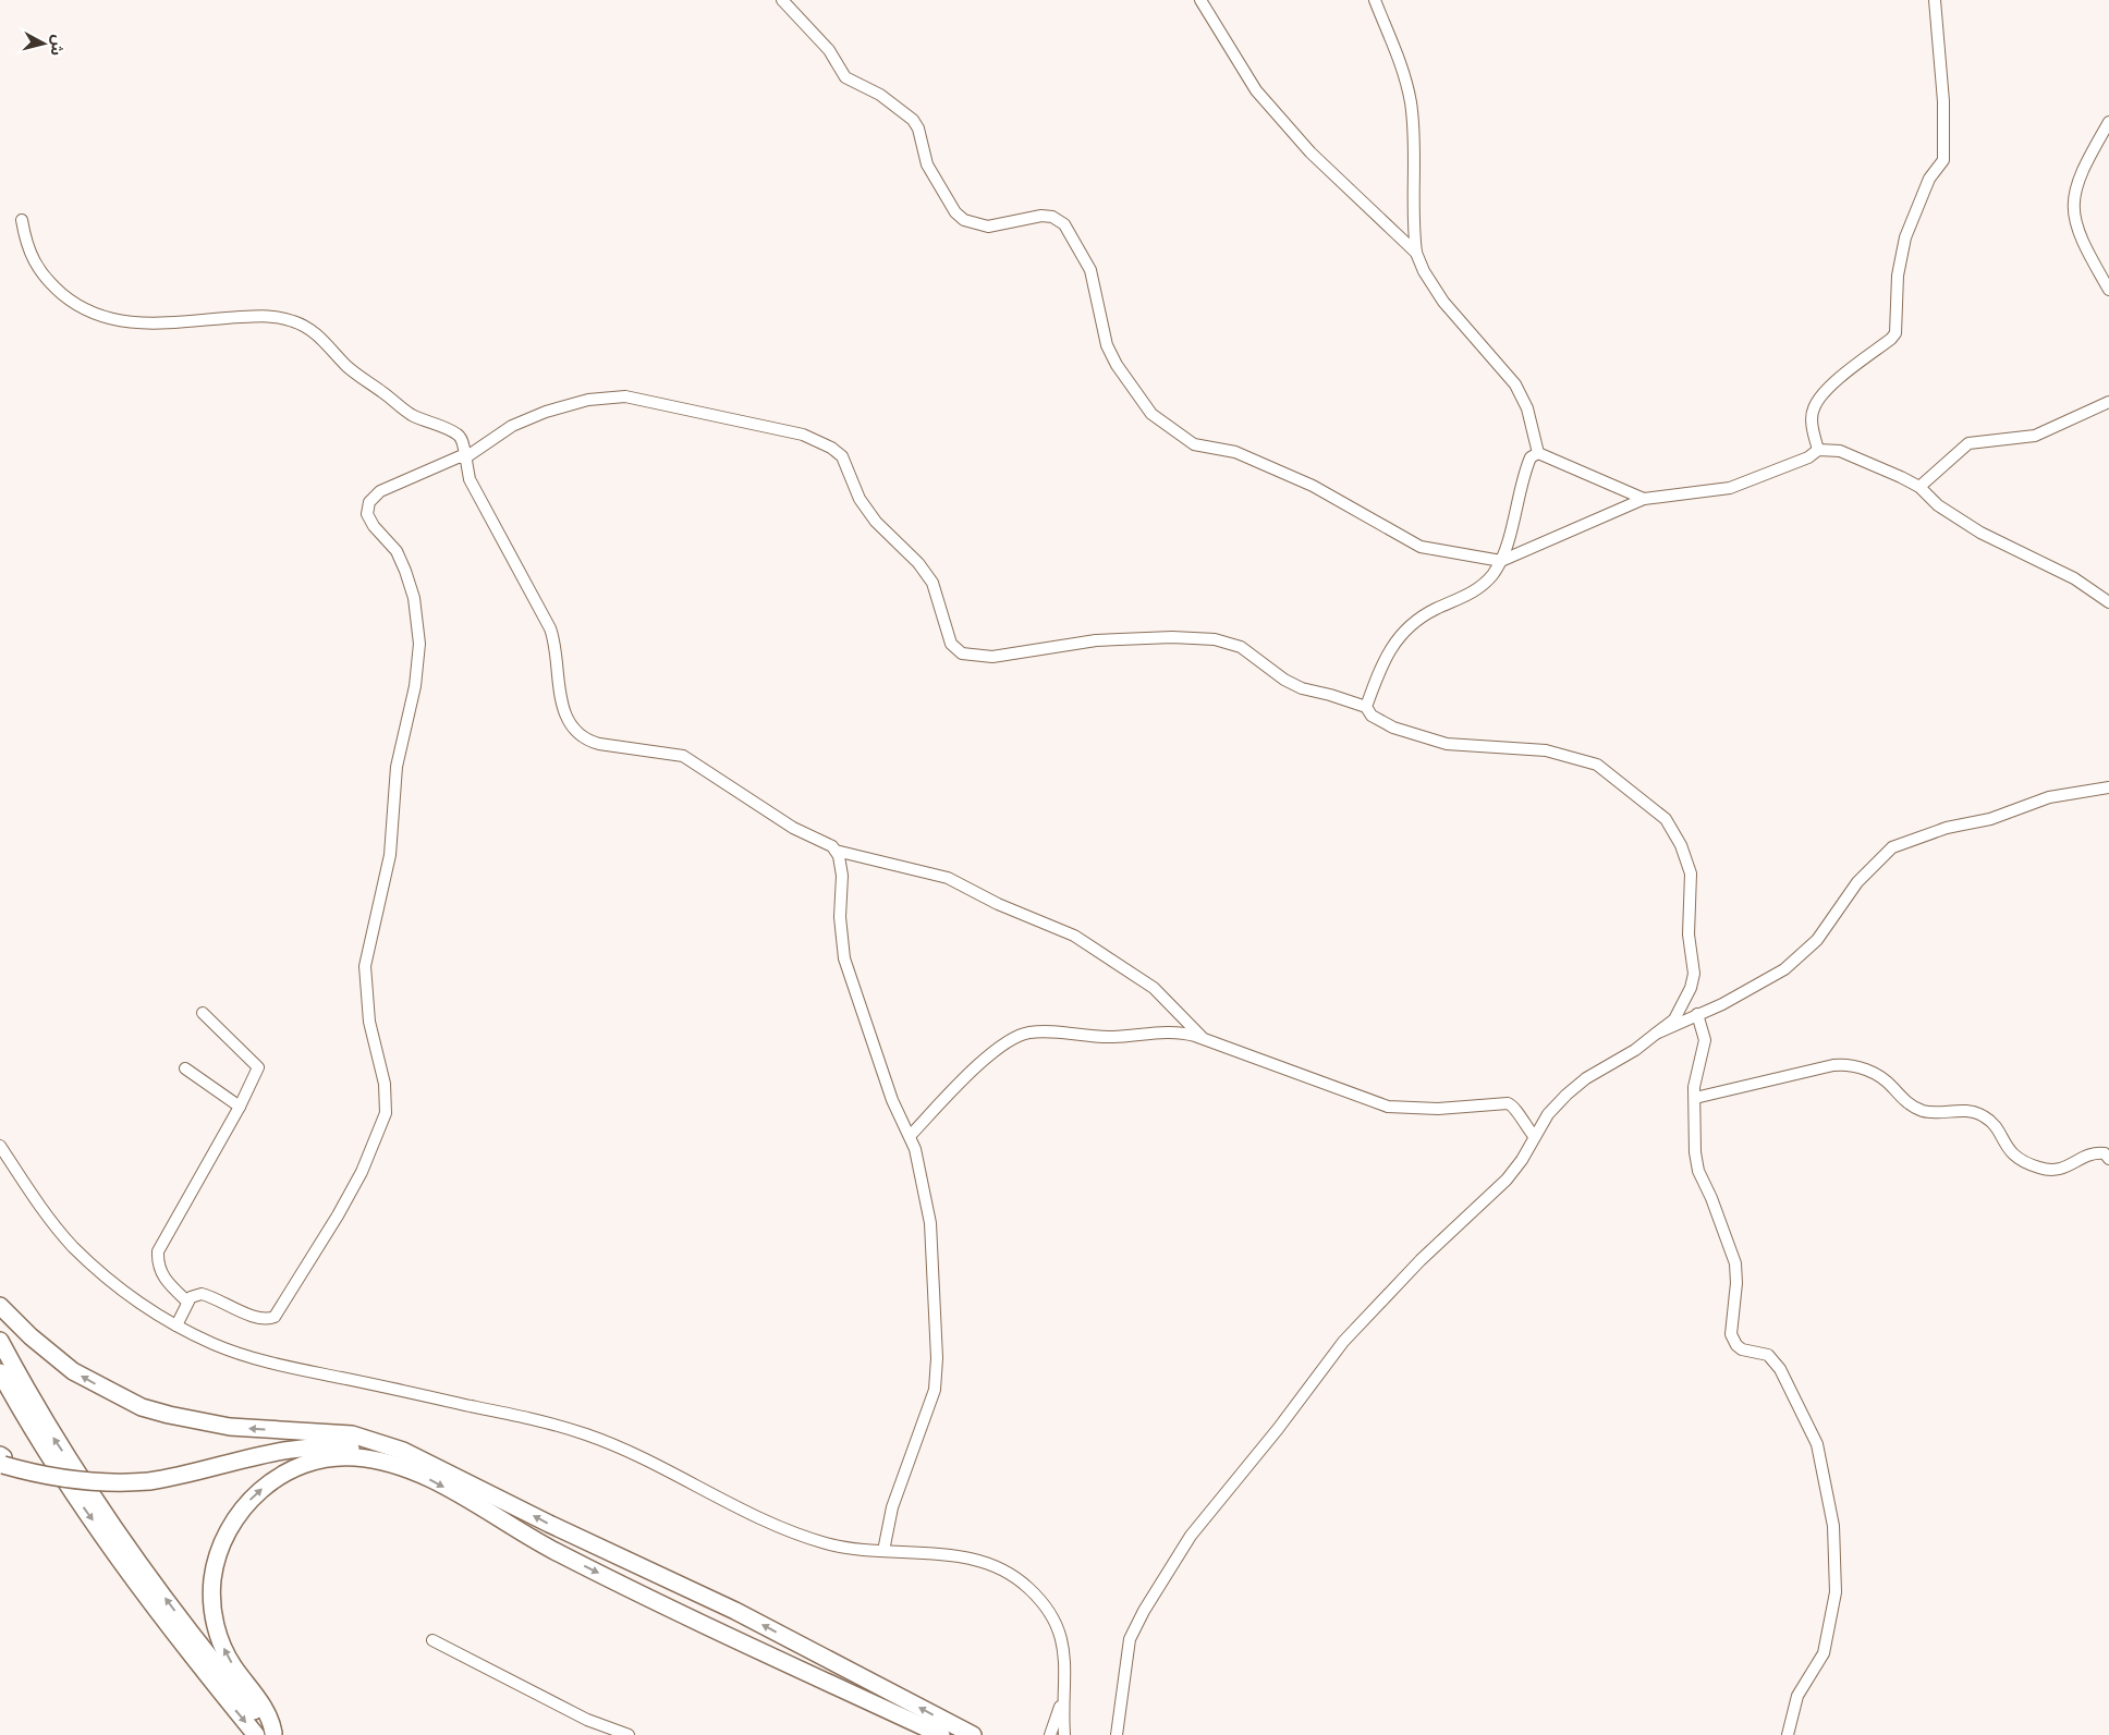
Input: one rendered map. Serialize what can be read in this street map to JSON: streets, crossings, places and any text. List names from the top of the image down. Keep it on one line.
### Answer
{"north":"right"}
